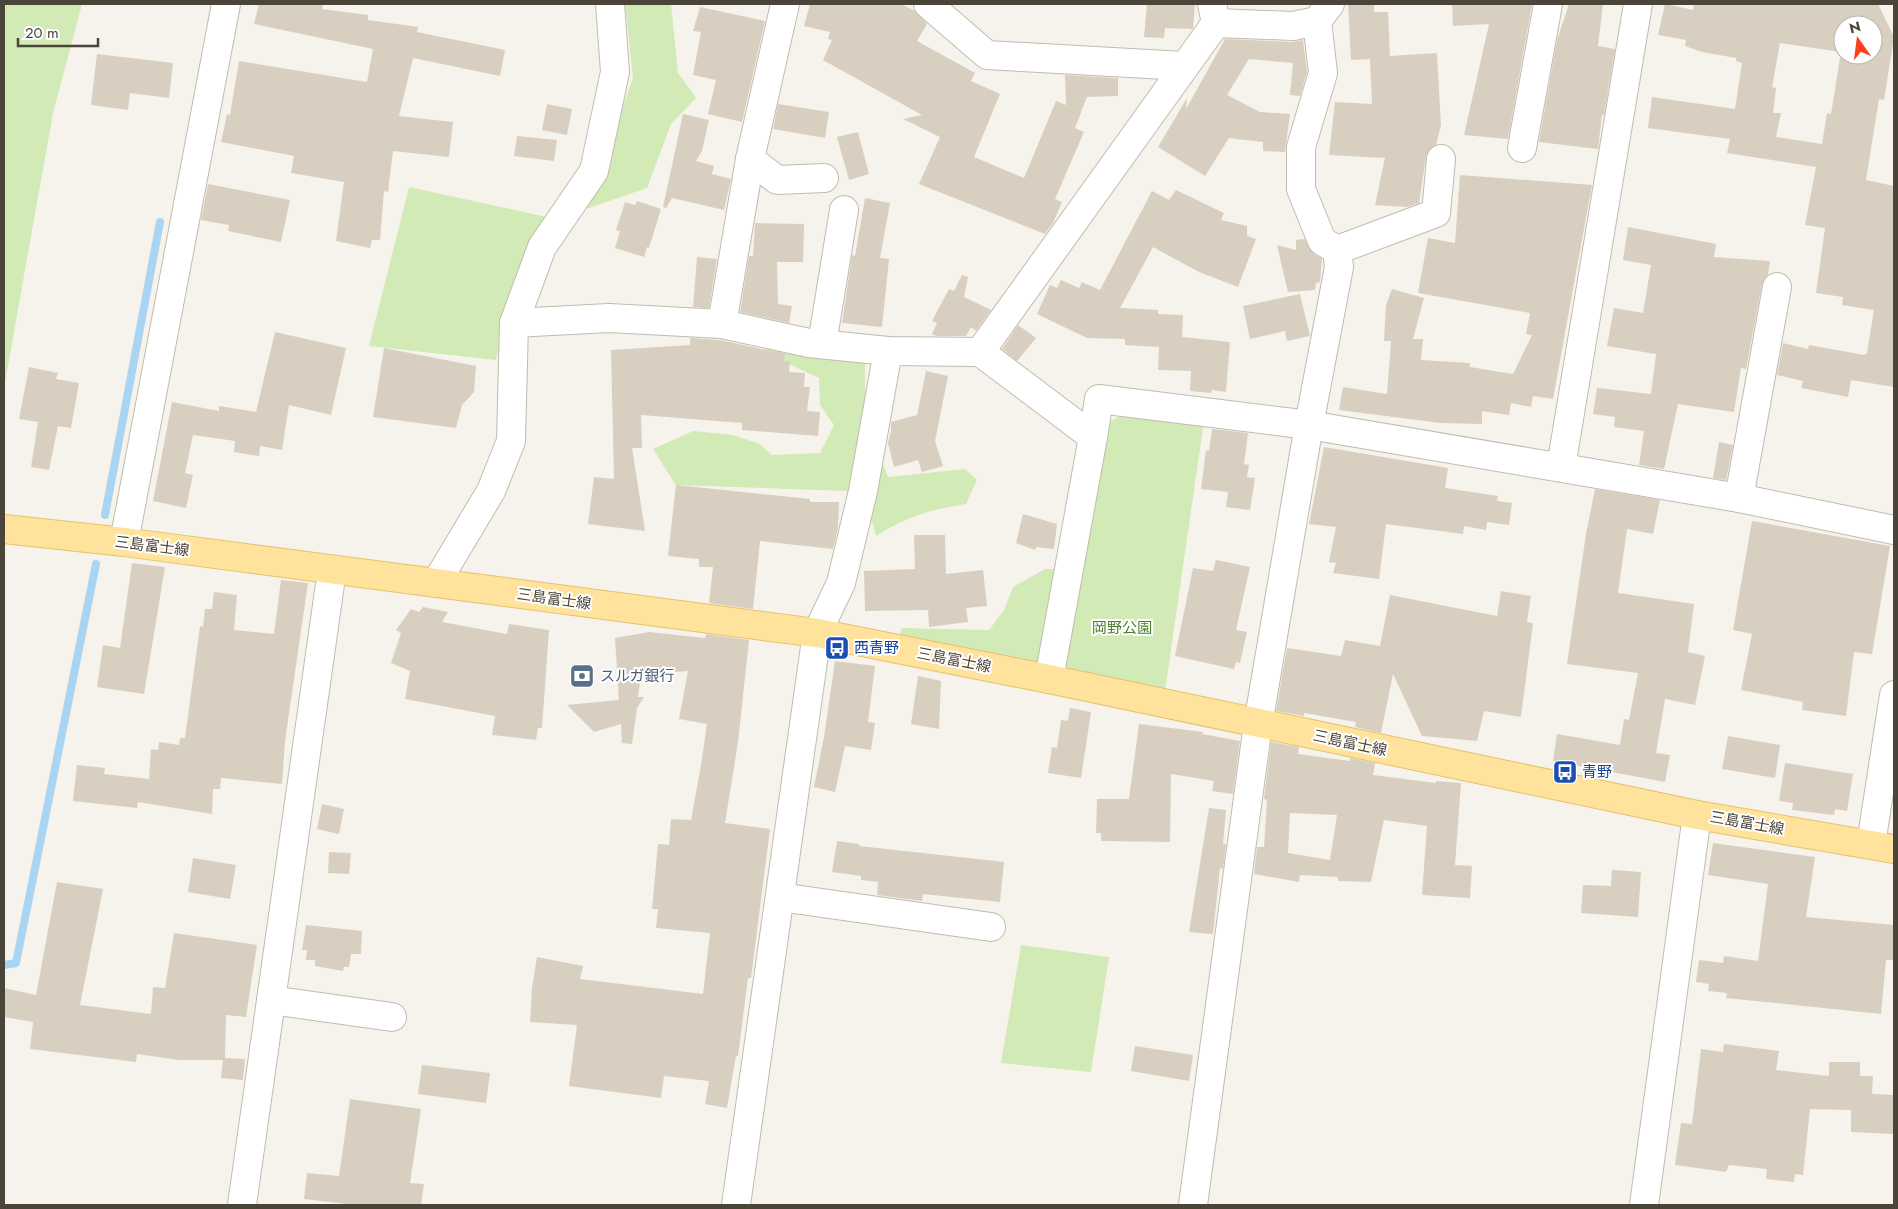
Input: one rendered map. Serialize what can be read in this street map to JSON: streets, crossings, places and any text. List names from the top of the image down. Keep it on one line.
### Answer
{"streets":{"main road":["三島富士線"]},"parks":["岡野公園"],"places":{"bus stop":["西青野","青野"],"bank":["スルガ銀行"]},"scale_bar":"20 m","north":"top"}
